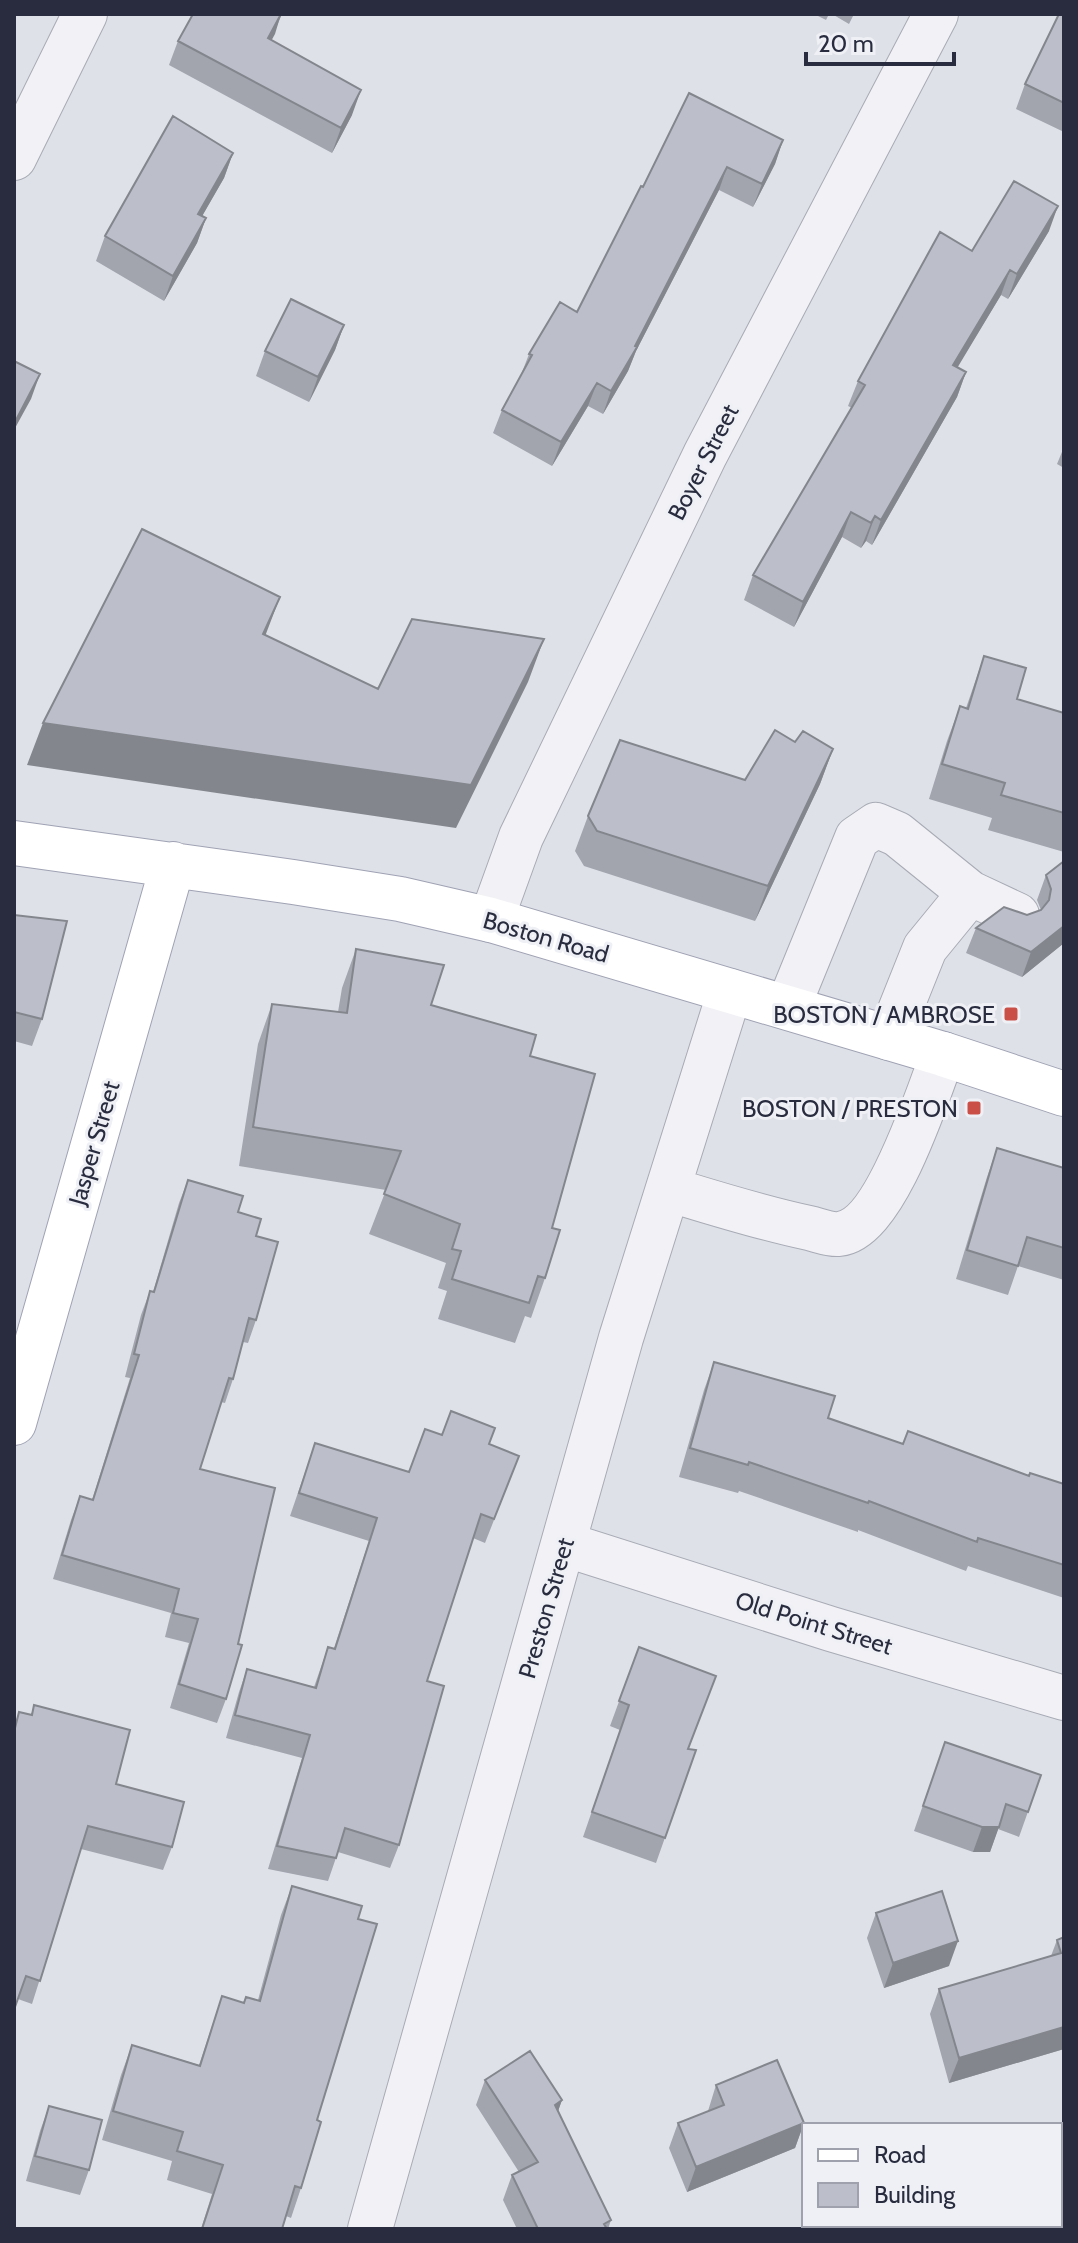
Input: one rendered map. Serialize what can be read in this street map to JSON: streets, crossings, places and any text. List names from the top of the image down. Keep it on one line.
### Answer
{"streets":{"main road":["Boston Road","Jasper Street"],"street":["Boyer Street","Preston Street","Old Point Street"]},"crossings":[["Boyer Street","Boston Road"],["Boston Road","Jasper Street"],["Boston Road","Preston Street"],["Preston Street","Old Point Street"]],"places":{"transit":["BOSTON / AMBROSE","BOSTON / PRESTON"]},"legend":["Road","Building"],"scale_bar":"20 m"}
